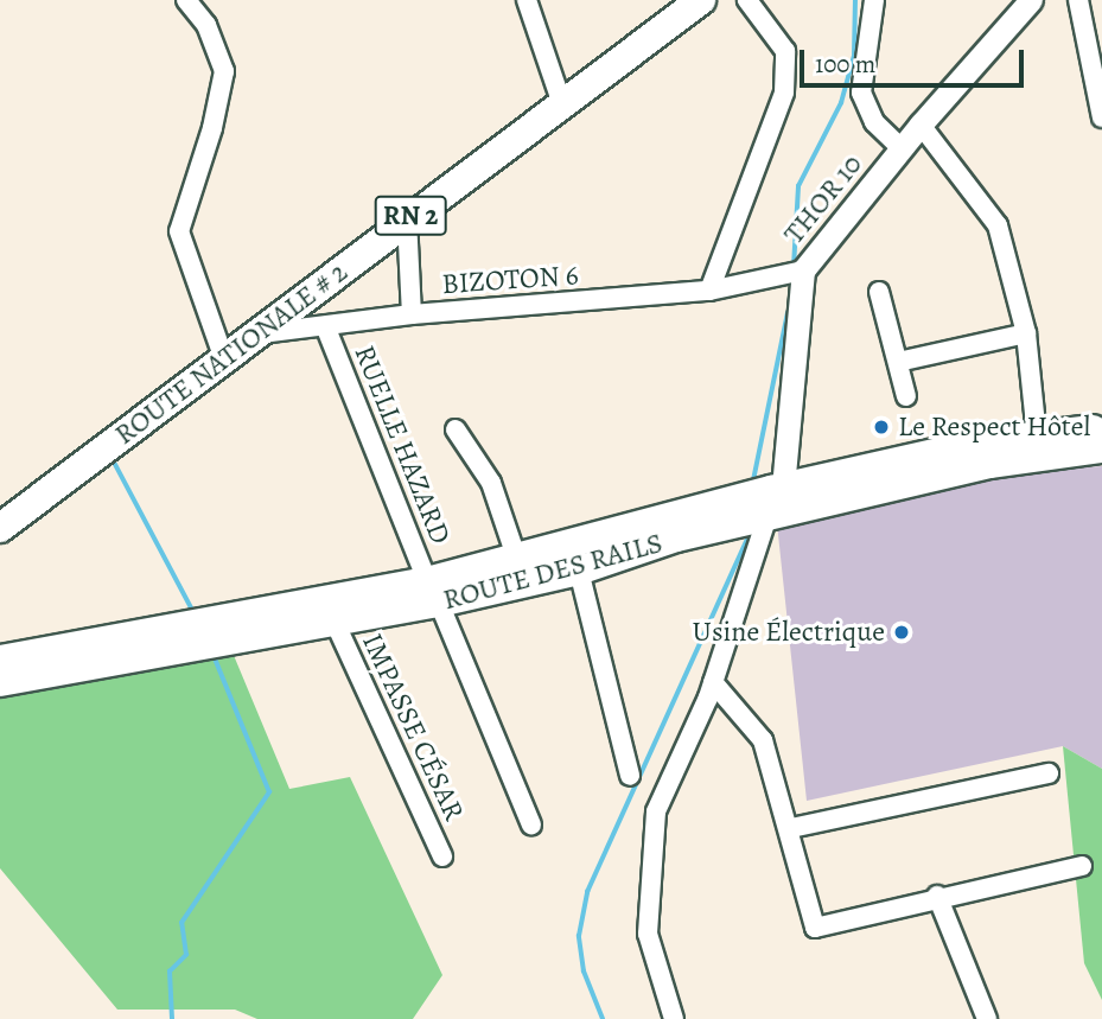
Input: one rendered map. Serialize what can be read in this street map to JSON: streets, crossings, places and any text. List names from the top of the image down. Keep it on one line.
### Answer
{"streets":{"main road":["RN 2","ROUTE NATIONALE # 2","ROUTE DES RAILS"],"street":["THOR 10","BIZOTON 6","RUELLE HAZARD","IMPASSE CÉSAR"]},"crossings":[["THOR 10","BIZOTON 6"],["THOR 10","ROUTE DES RAILS"],["BIZOTON 6","ROUTE NATIONALE # 2"],["BIZOTON 6","RUELLE HAZARD"],["RUELLE HAZARD","ROUTE DES RAILS"],["ROUTE DES RAILS","IMPASSE CÉSAR"]],"places":["Le Respect Hôtel","Usine Électrique"],"scale_bar":"100 m"}
